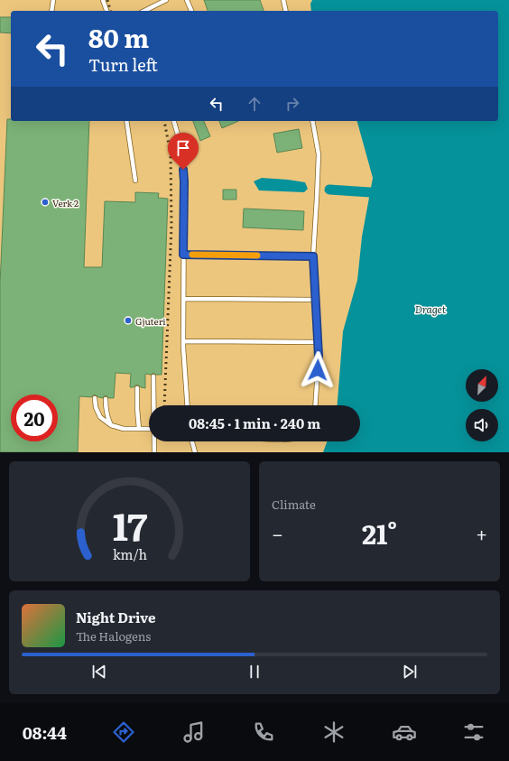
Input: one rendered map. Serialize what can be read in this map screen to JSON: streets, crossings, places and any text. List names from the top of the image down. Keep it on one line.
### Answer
{"water":["Draget"],"places":["Verk 2","Gjuteri"],"north":"top right","page":{"turn":["80 m","Turn left"],"limit":"20","trip":"08:45 · 1 min · 240 m","tile":"Climate","heat":["−","21°","+"],"song":["Night Drive","The Halogens"],"tabs":"08:44","gauge":["17","km/h"]}}
